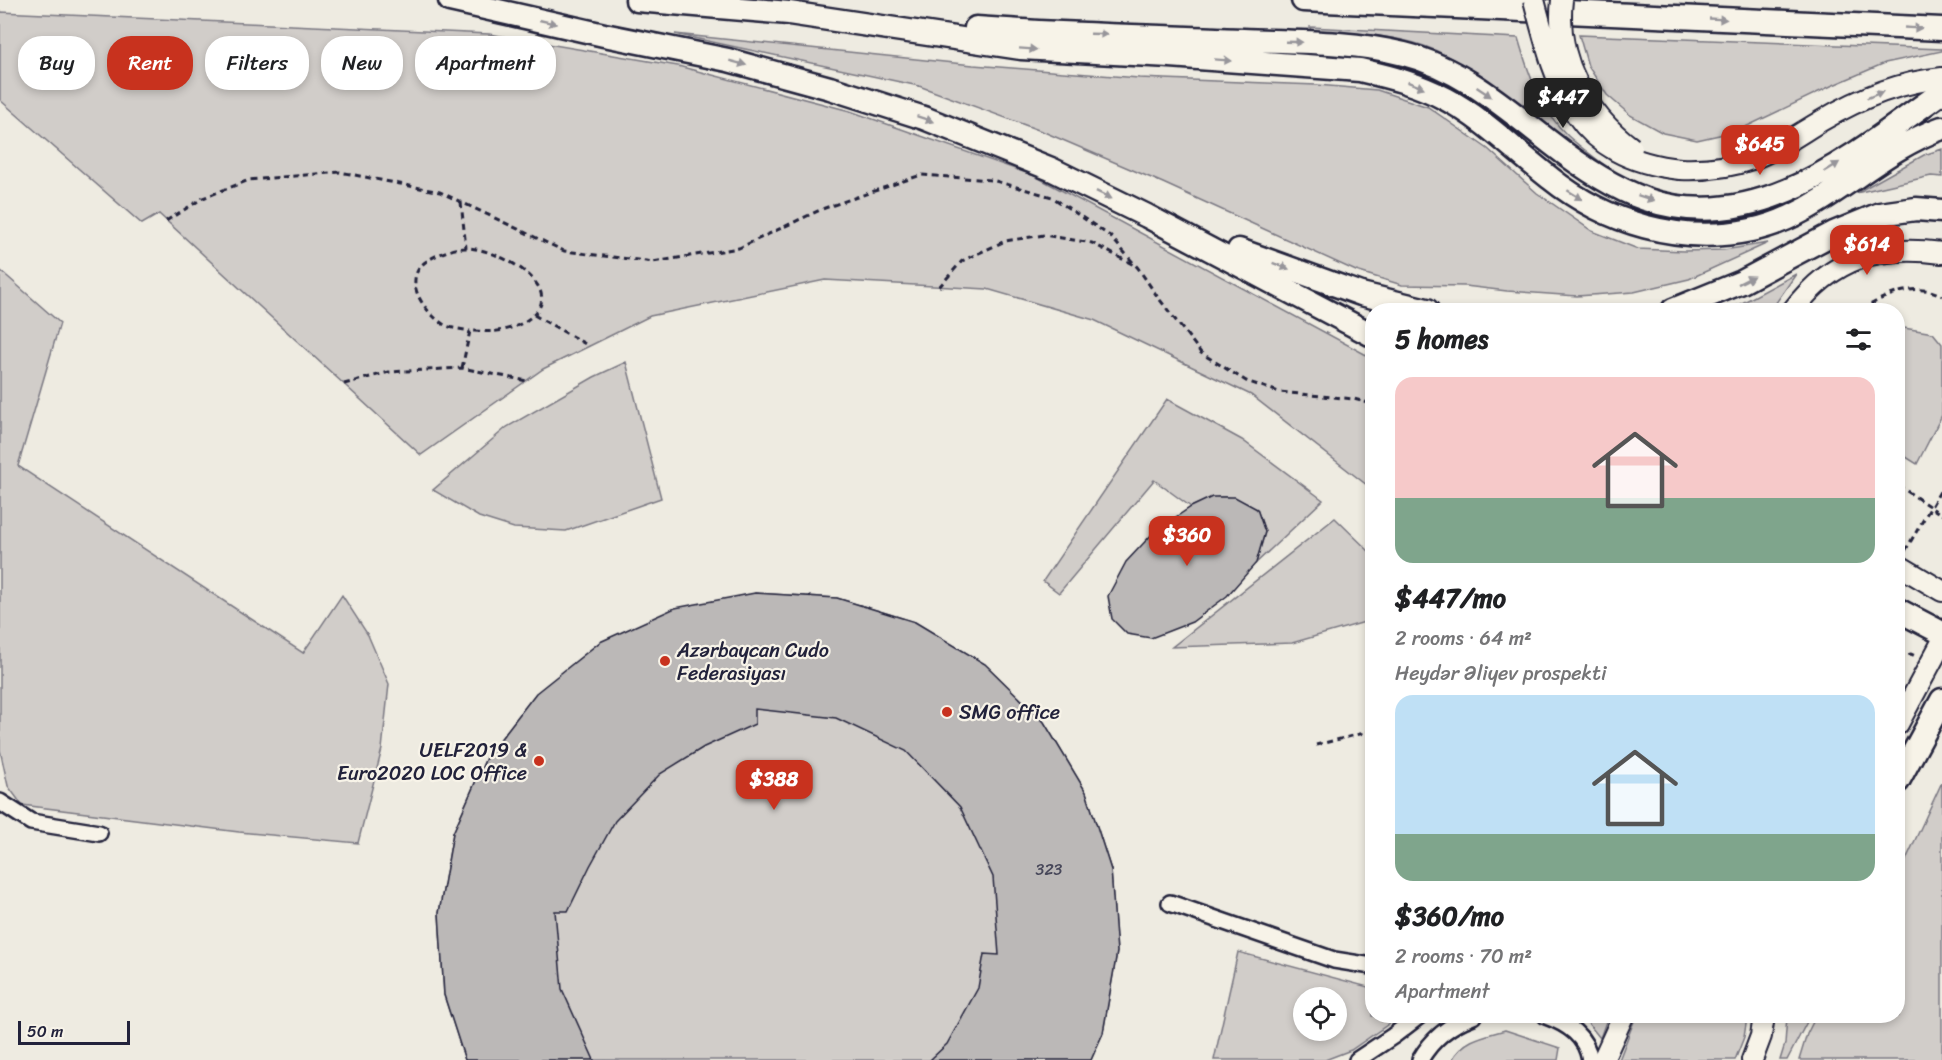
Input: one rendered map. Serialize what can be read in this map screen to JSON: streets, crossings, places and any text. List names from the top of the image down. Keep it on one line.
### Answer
{"places":["Azərbaycan Cudo Federasiyası","SMG office","UELF2019 & Euro2020 LOC Office"],"house_numbers":["323"],"scale_bar":"50 m","page":{"chip":["Buy","Rent","Filters","New","Apartment"],"price":["$447","$645","$614","$360","$388"],"heading":"5 homes","list":[{"name":"$447/mo","note":"2 rooms · 64 m² · Heydər Əliyev prospekti"},{"name":"$360/mo","note":"2 rooms · 70 m² · Apartment"}],"scale":"50 m"}}
